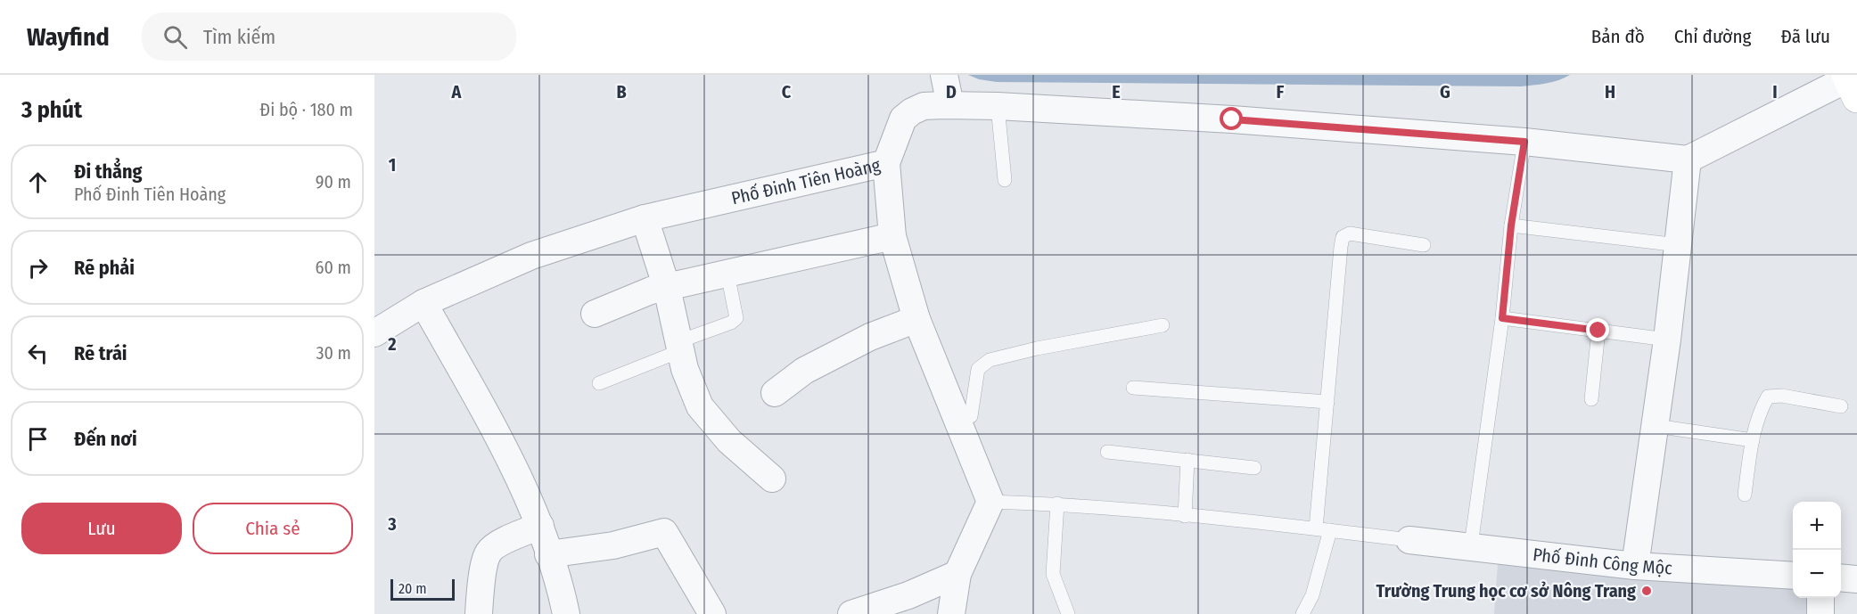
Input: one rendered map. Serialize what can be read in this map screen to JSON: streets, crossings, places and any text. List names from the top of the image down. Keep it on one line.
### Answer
{"streets":{"street":["Phố Đinh Tiên Hoàng","Phố Đinh Công Mộc"]},"places":["Trường Trung học cơ sở Nông Trang"],"scale_bar":"20 m","page":{"header":"Wayfind","search":"Tìm kiếm","nav":["Bản đồ","Chỉ đường","Đã lưu"],"heading":["3 phút","Đi bộ · 180 m"],"list":[["Đi thẳng","Phố Đinh Tiên Hoàng","90 m"],["Rẽ phải","60 m"],["Rẽ trái","30 m"],"Đến nơi"],"buttons":["Lưu","Chia sẻ"],"map_buttons":["+","−"],"scale":"20 m"},"grid":{"columns":["A","B","C","D","E","F","G","H","I"],"rows":["1","2","3"]}}
